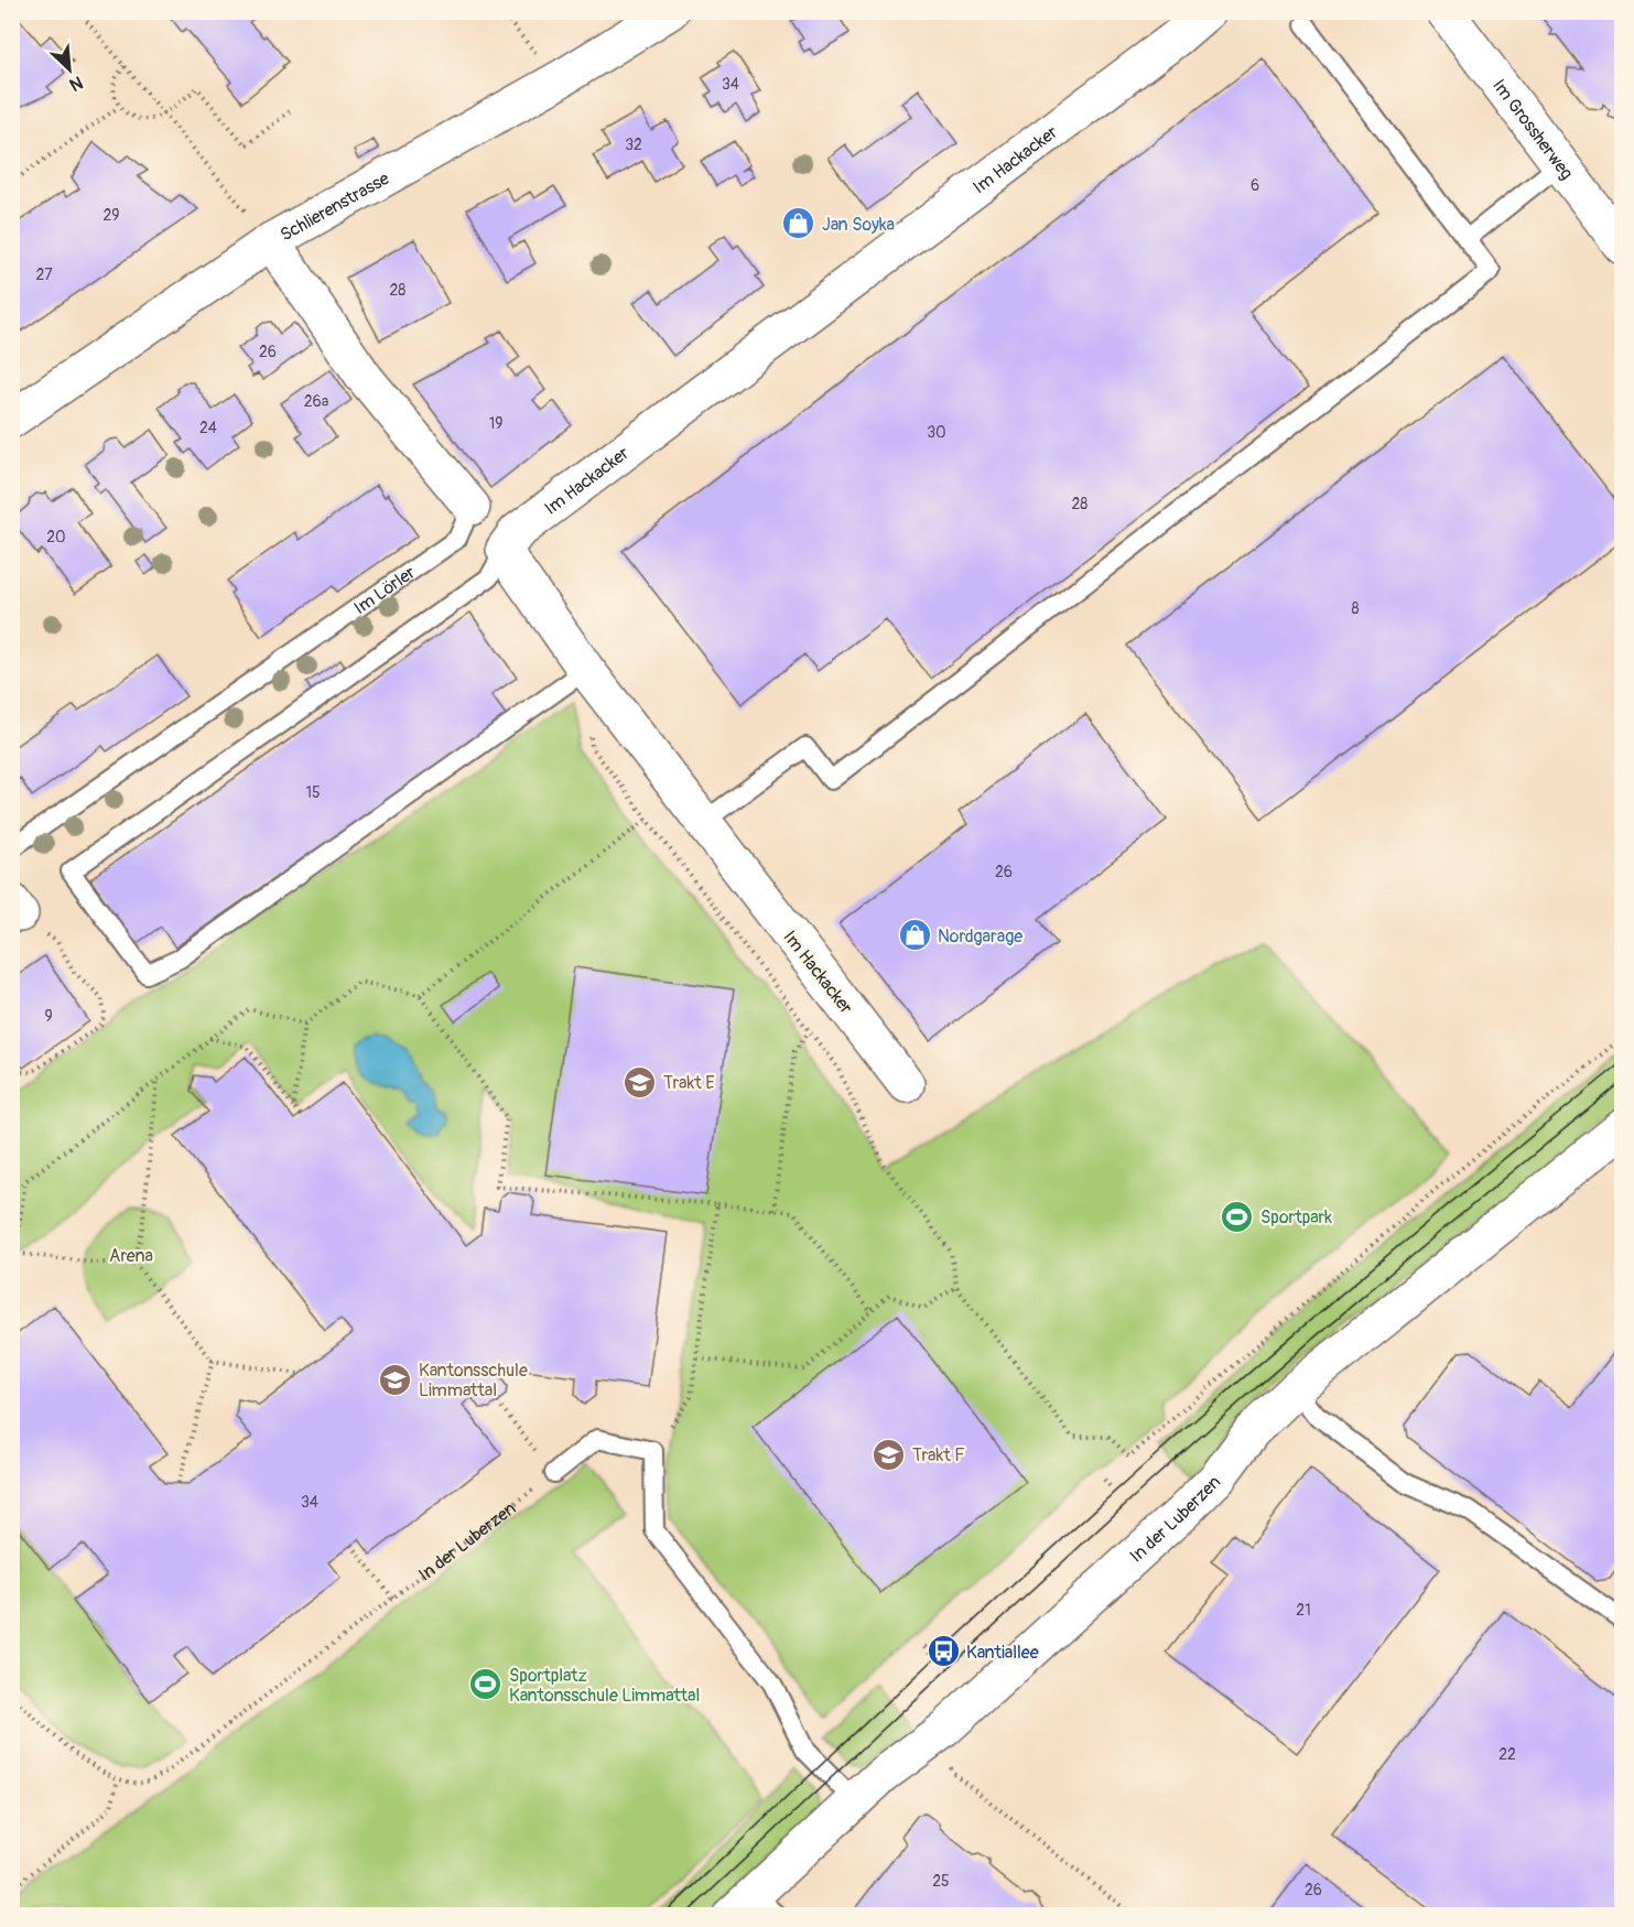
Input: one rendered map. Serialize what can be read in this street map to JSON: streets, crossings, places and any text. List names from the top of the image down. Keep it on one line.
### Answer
{"streets":{"street":["Im Grossherweg","Im Hackacker","Schlierenstrasse","Im Lörler","In der Luberzen"]},"crossings":[["Schlierenstrasse","Im Lörler"]],"parks":["Arena"],"places":{"shop":["Jan Soyka","Nordgarage"],"school or university":["Trakt E","Kantonsschule Limmattal","Trakt F"],"sports":["Sportpark","Sportplatz Kantonsschule Limmattal"],"bus stop":["Kantiallee"]},"house_numbers":["34","32","6","29","27","28","26","26a","19","24","30","28","20","8","15","26","9","34","21","22","25","26"],"north":"bottom right"}
